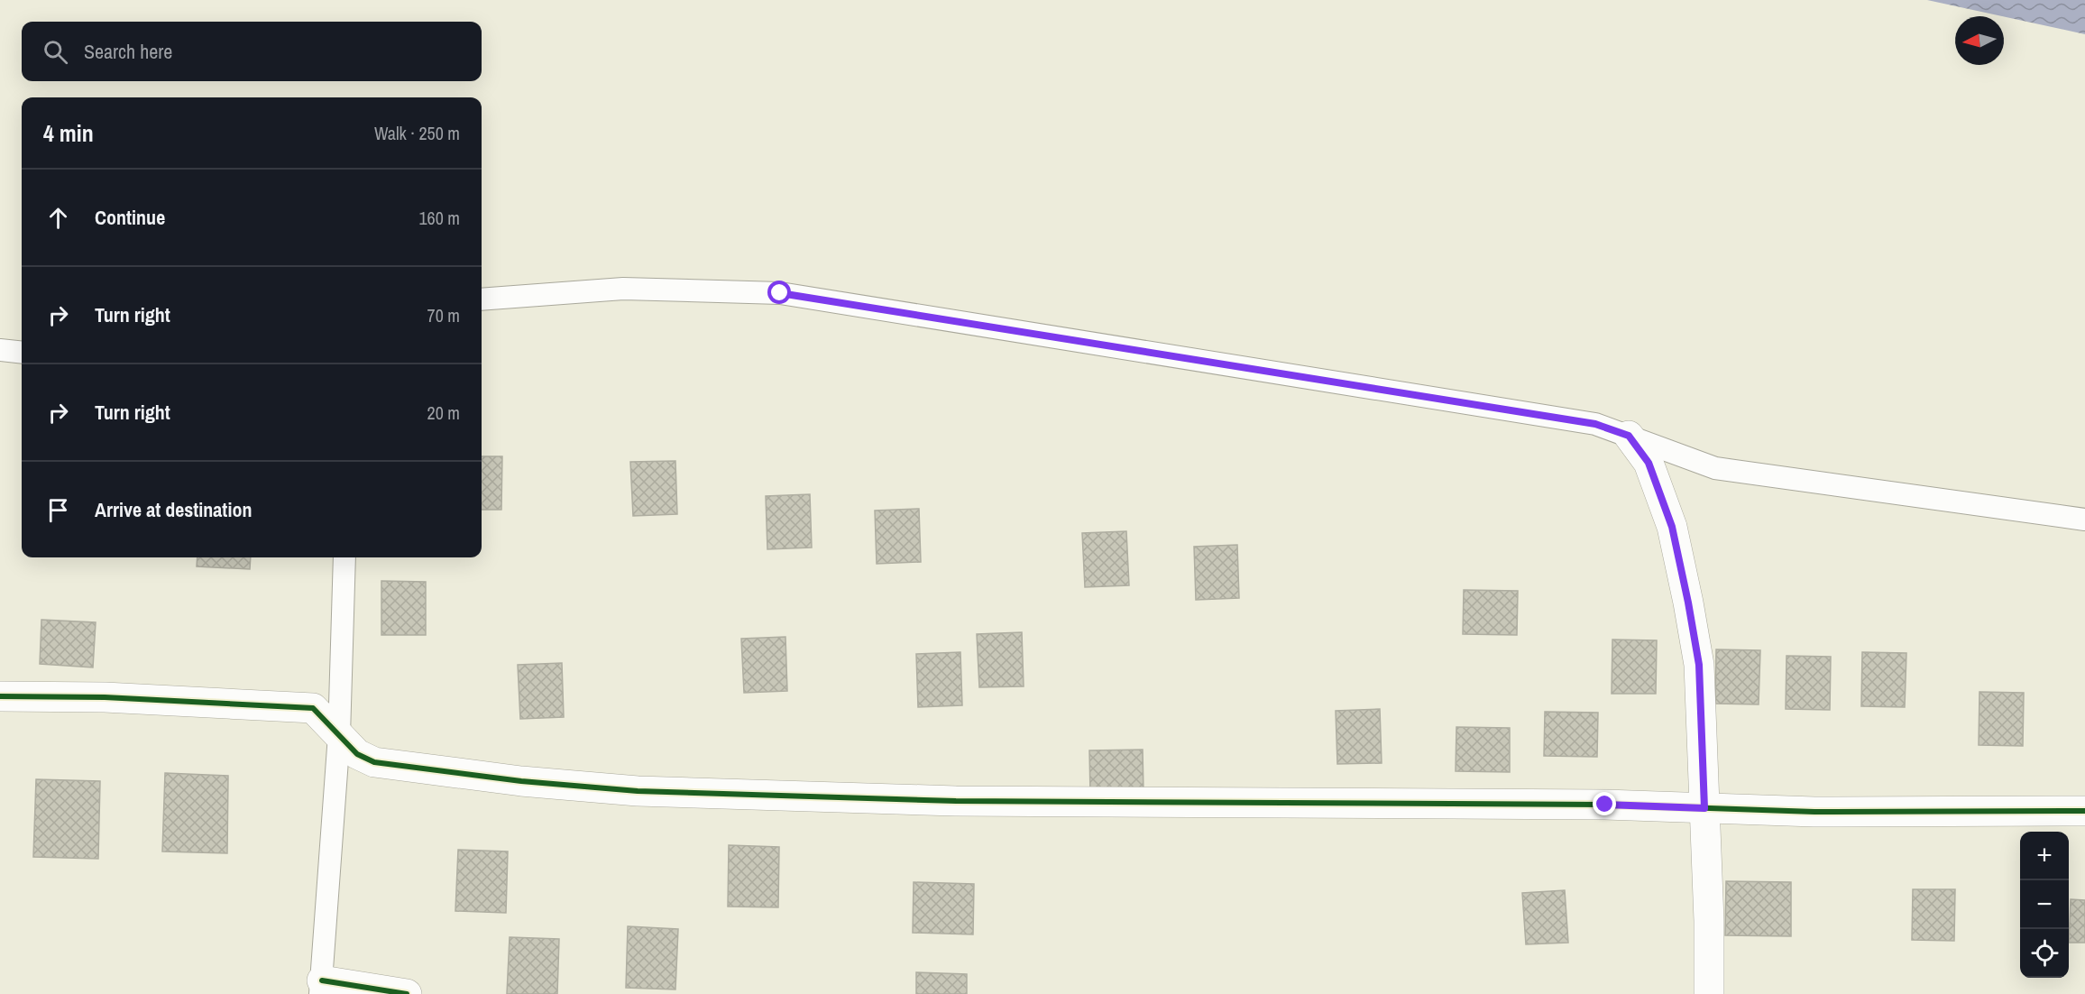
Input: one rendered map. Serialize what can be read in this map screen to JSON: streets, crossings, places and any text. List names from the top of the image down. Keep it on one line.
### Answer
{"north":"left","page":{"search":"Search here","heading":["4 min","Walk · 250 m"],"list":[["Continue","160 m"],["Turn right","70 m"],["Turn right","20 m"],"Arrive at destination"],"map_buttons":["+","−"]}}
